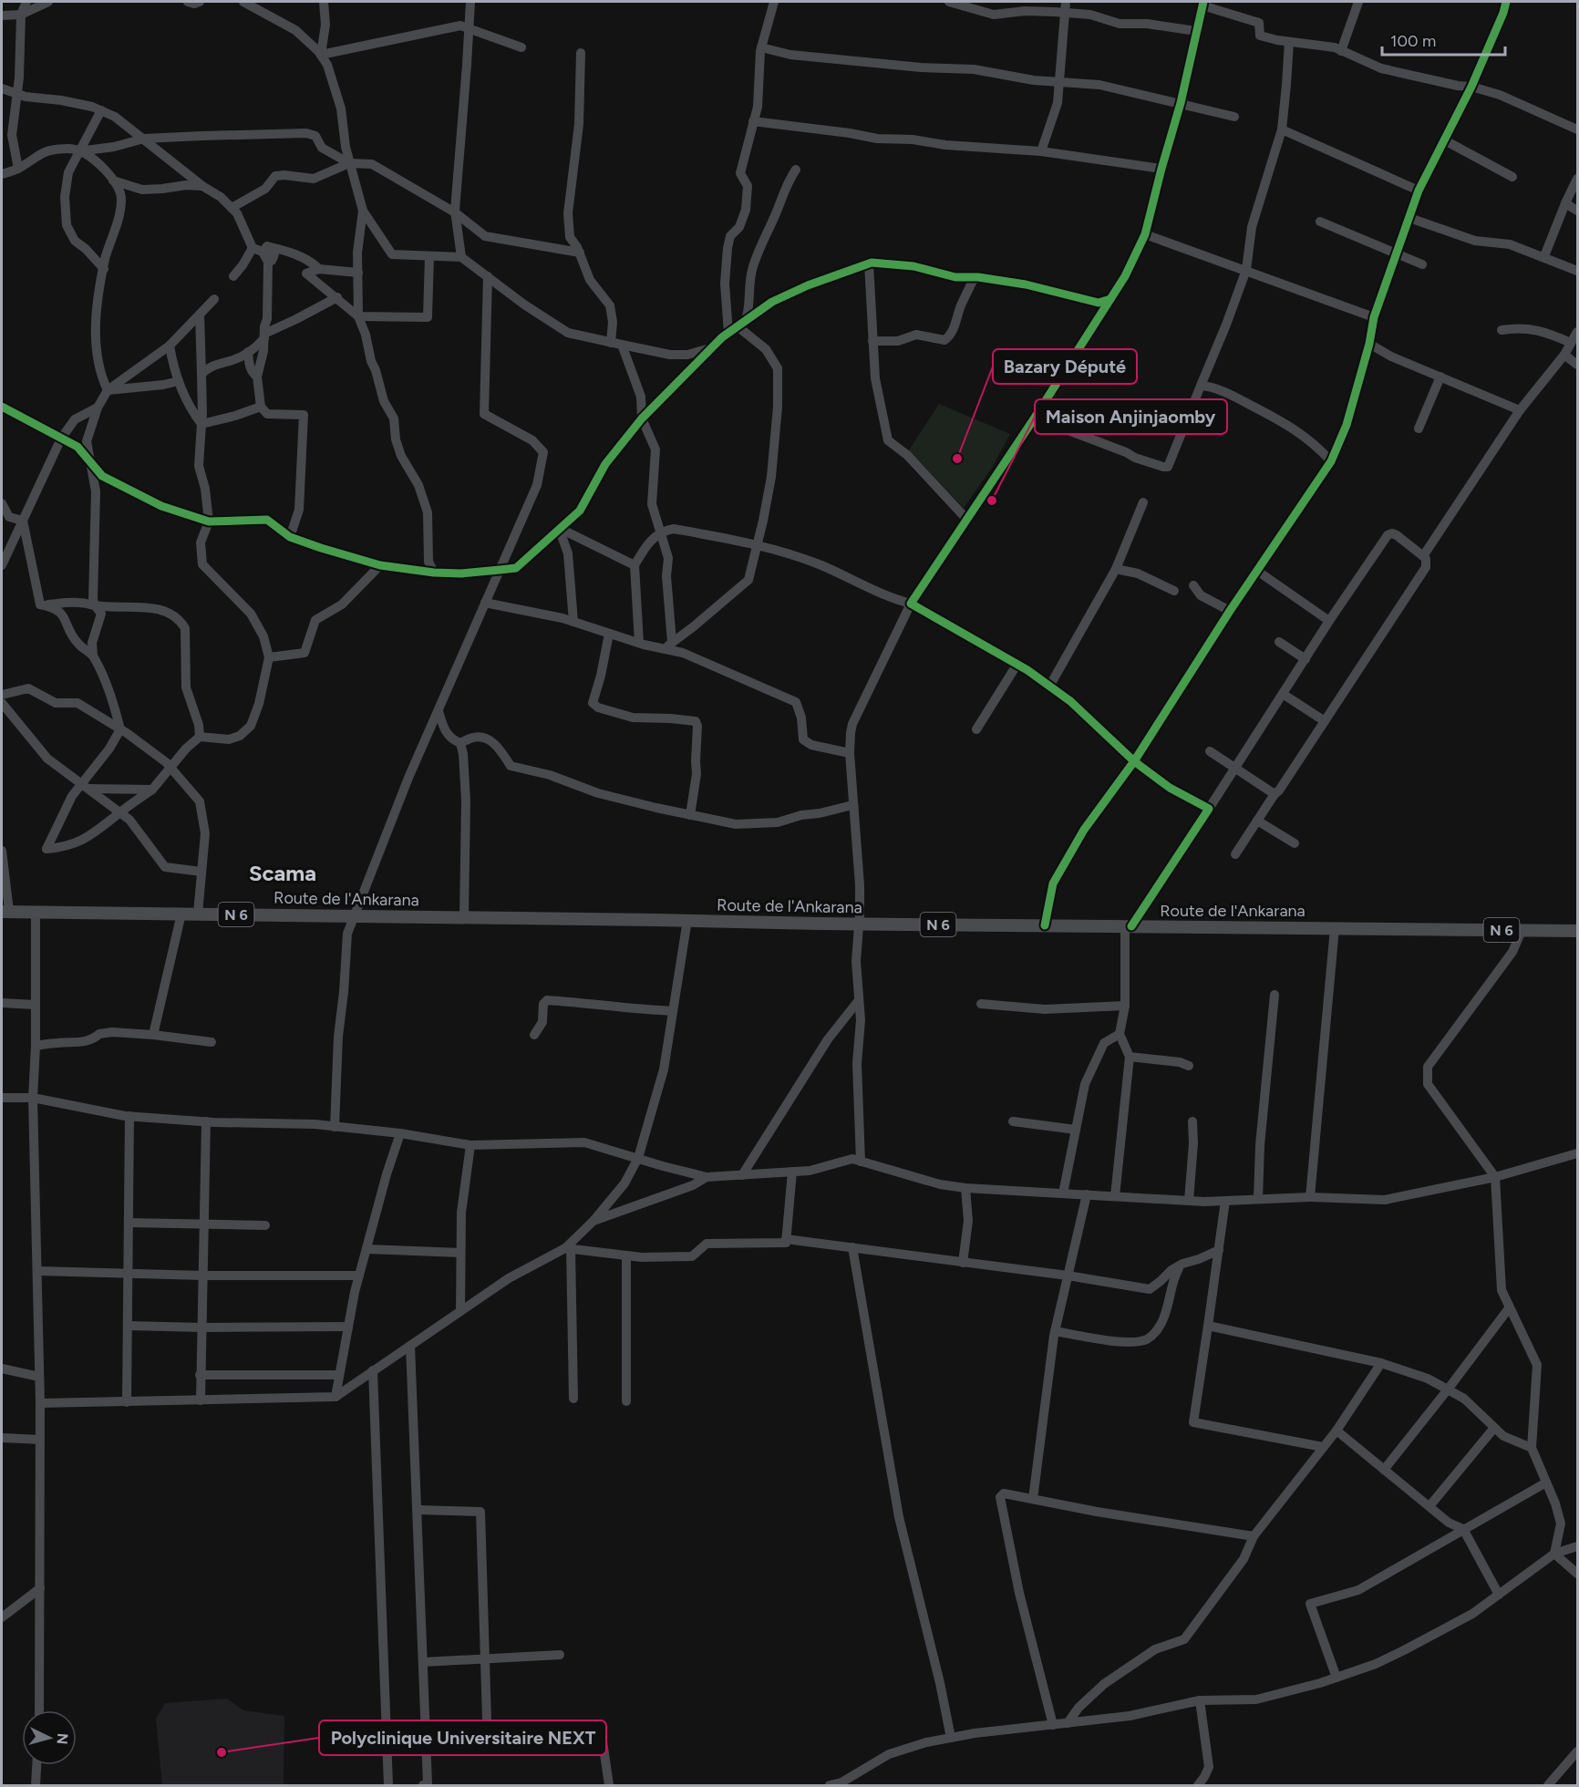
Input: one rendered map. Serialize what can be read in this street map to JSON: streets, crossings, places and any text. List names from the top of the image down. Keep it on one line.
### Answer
{"streets":{"main road":["Route de l'Ankarana","N 6"]},"districts":["Scama"],"places":["Bazary Député","Maison Anjinjaomby","Polyclinique Universitaire NEXT"],"scale_bar":"100 m","north":"right"}
